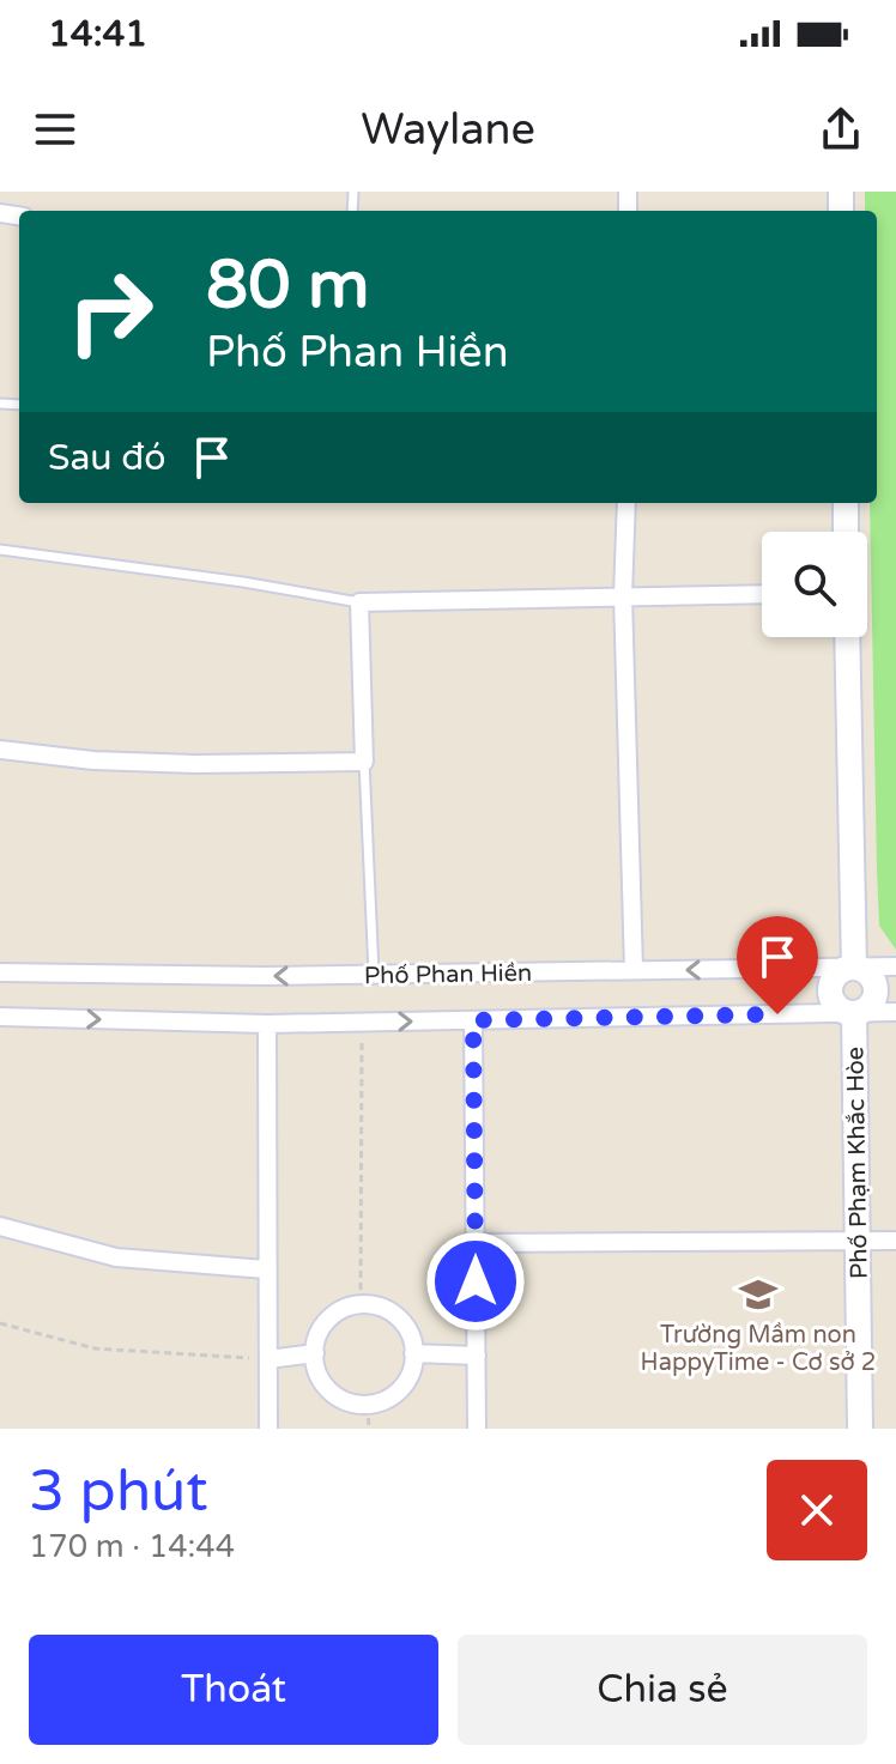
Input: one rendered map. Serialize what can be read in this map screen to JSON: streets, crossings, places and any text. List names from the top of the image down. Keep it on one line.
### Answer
{"streets":{"street":["Phố Phan Hiền","Phố Phạm Khắc Hòe"]},"crossings":[["Phố Phan Hiền","Phố Phạm Khắc Hòe"]],"places":{"school or university":["Trường Mầm non HappyTime - Cơ sở 2"]},"page":{"status":"14:41","header":"Waylane","turn":["80 m","Phố Phan Hiền"],"then":"Sau đó","heading":["3 phút","170 m · 14:44"],"buttons":["Thoát","Chia sẻ"]}}
